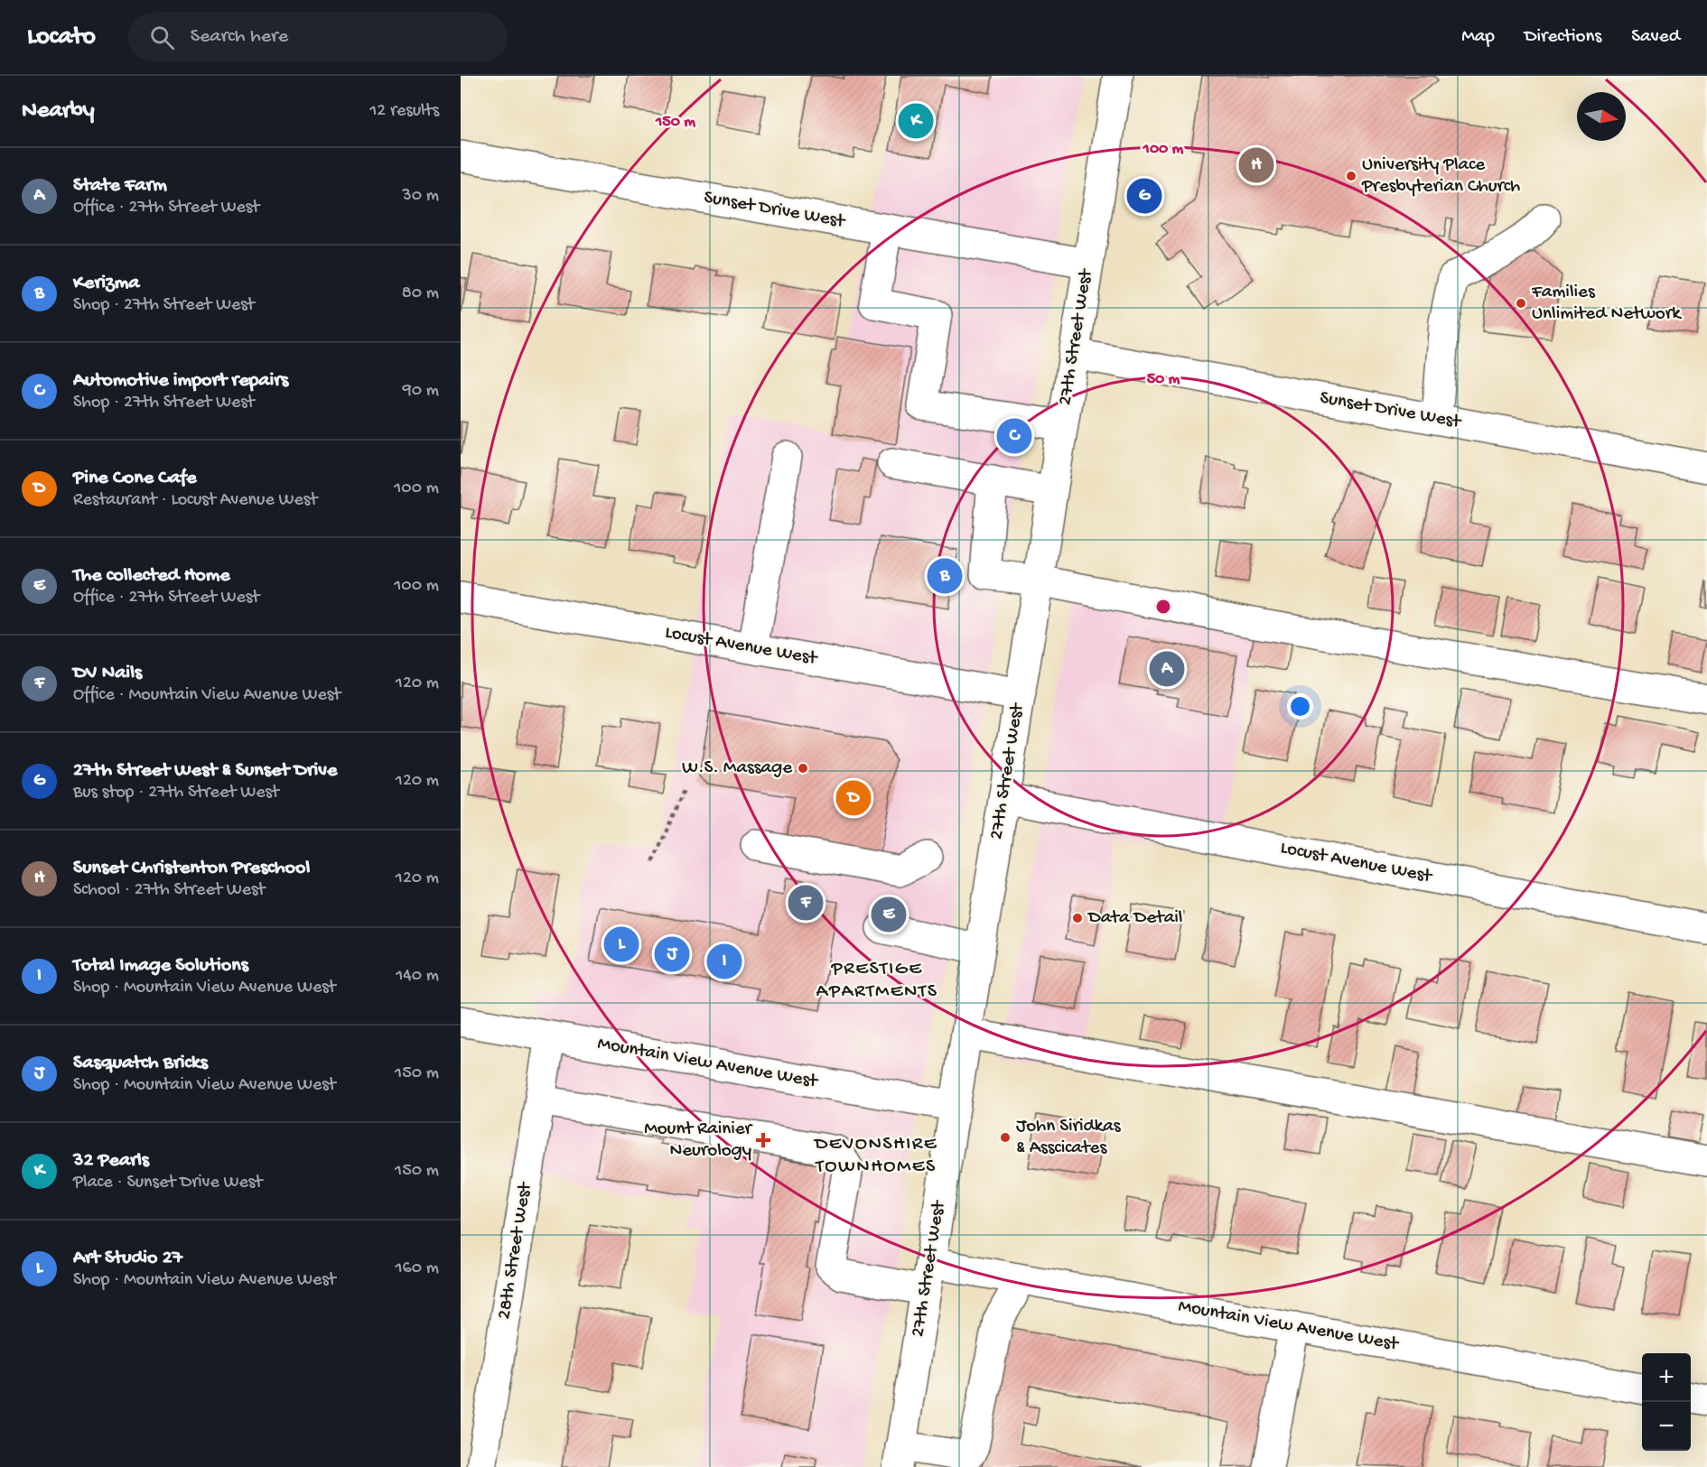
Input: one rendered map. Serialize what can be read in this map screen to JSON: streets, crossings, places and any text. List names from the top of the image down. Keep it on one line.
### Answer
{"streets":{"street":["Sunset Drive West","27th Street West","Locust Avenue West","Mountain View Avenue West","28th Street West"]},"crossings":[["Sunset Drive West","27th Street West"],["27th Street West","Locust Avenue West"],["27th Street West","Mountain View Avenue West"],["Mountain View Avenue West","28th Street West"]],"districts":["PRESTIGE APARTMENTS","DEVONSHIRE TOWNHOMES"],"places":{"other":["University Place Presbyterian Church","Families Unlimited Network","W.S. Massage","Data Detail","John Siridkas & Asscicates"],"health":["Mount Rainier Neurology"]},"north":"right","page":{"header":"Locato","search":"Search here","nav":["Map","Directions","Saved"],"heading":["Nearby","12 results"],"pins":["K","H","G","C","B","A","D","F","E","L","J","I"],"list":[{"mark":"A","name":"State Farm","note":"Office · 27th Street West","value":"30 m"},{"mark":"B","name":"Kerizma","note":"Shop · 27th Street West","value":"80 m"},{"mark":"C","name":"Automotive import repairs","note":"Shop · 27th Street West","value":"90 m"},{"mark":"D","name":"Pine Cone Cafe","note":"Restaurant · Locust Avenue West","value":"100 m"},{"mark":"E","name":"The collected Home","note":"Office · 27th Street West","value":"100 m"},{"mark":"F","name":"DV Nails","note":"Office · Mountain View Avenue West","value":"120 m"},{"mark":"G","name":"27th Street West & Sunset Drive","note":"Bus stop · 27th Street West","value":"120 m"},{"mark":"H","name":"Sunset Christenton Preschool","note":"School · 27th Street West","value":"120 m"},{"mark":"I","name":"Total Image Solutions","note":"Shop · Mountain View Avenue West","value":"140 m"},{"mark":"J","name":"Sasquatch Bricks","note":"Shop · Mountain View Avenue West","value":"150 m"},{"mark":"K","name":"32 Pearls","note":"Place · Sunset Drive West","value":"150 m"},{"mark":"L","name":"Art Studio 27","note":"Shop · Mountain View Avenue West","value":"160 m"}],"map_buttons":["+","−"]},"rings":["150 m","100 m","50 m"]}
